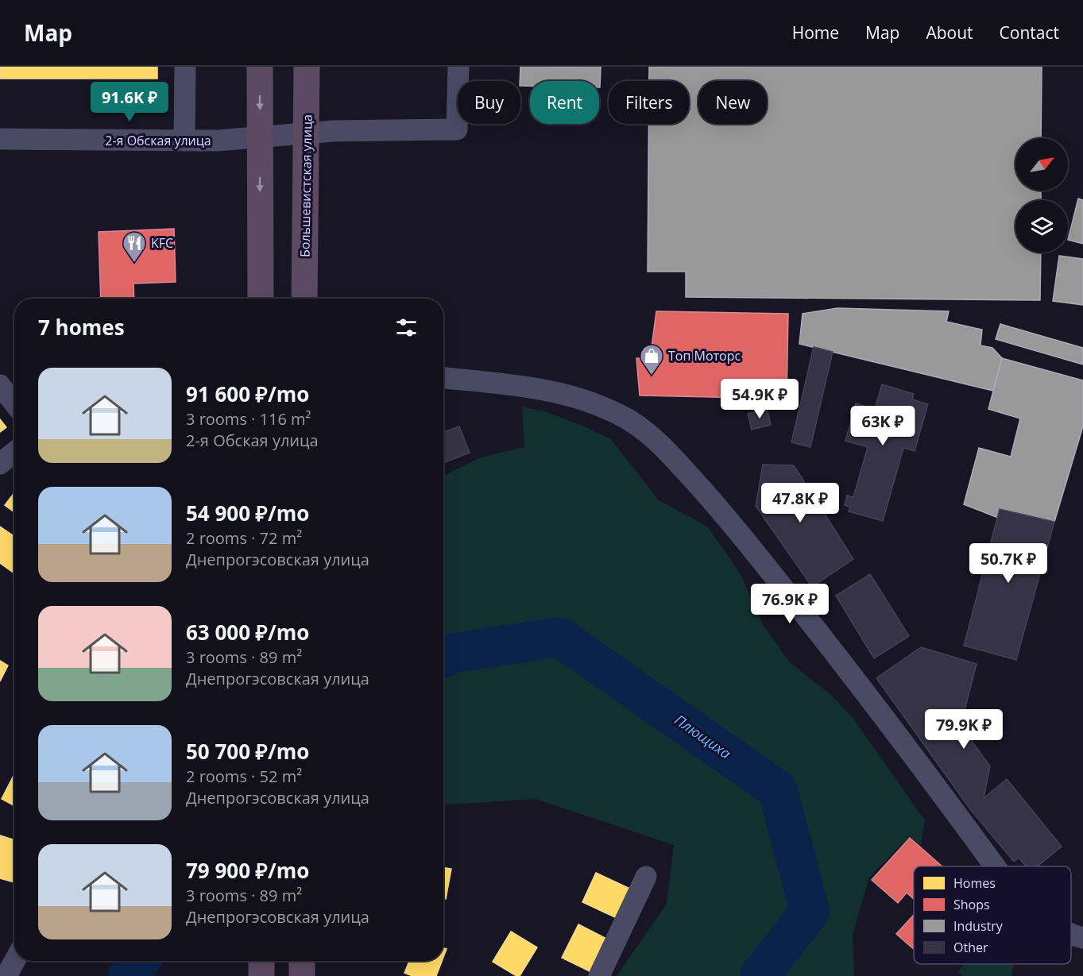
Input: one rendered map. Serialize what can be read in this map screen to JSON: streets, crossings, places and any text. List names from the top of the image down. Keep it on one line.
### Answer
{"streets":{"highway":["Большевистская улица"],"street":["2-я Обская улица"]},"crossings":[["2-я Обская улица","Большевистская улица"]],"water":["Плющиха"],"places":{"restaurant":["KFC"],"shop":["Топ Моторс"]},"legend":["Homes","Shops","Industry","Other"],"north":"top right","page":{"header":"Map","nav":["Home","Map","About","Contact"],"chip":["Buy","Rent","Filters","New"],"price":["91.6K ₽","54.9K ₽","63K ₽","47.8K ₽","50.7K ₽","76.9K ₽","79.9K ₽"],"heading":"7 homes","list":[{"name":"91 600 ₽/mo","note":"3 rooms · 116 m² · 2-я Обская улица"},{"name":"54 900 ₽/mo","note":"2 rooms · 72 m² · Днепрогэсовская улица"},{"name":"63 000 ₽/mo","note":"3 rooms · 89 m² · Днепрогэсовская улица"},{"name":"50 700 ₽/mo","note":"2 rooms · 52 m² · Днепрогэсовская улица"},{"name":"79 900 ₽/mo","note":"3 rooms · 89 m² · Днепрогэсовская улица"}]}}
